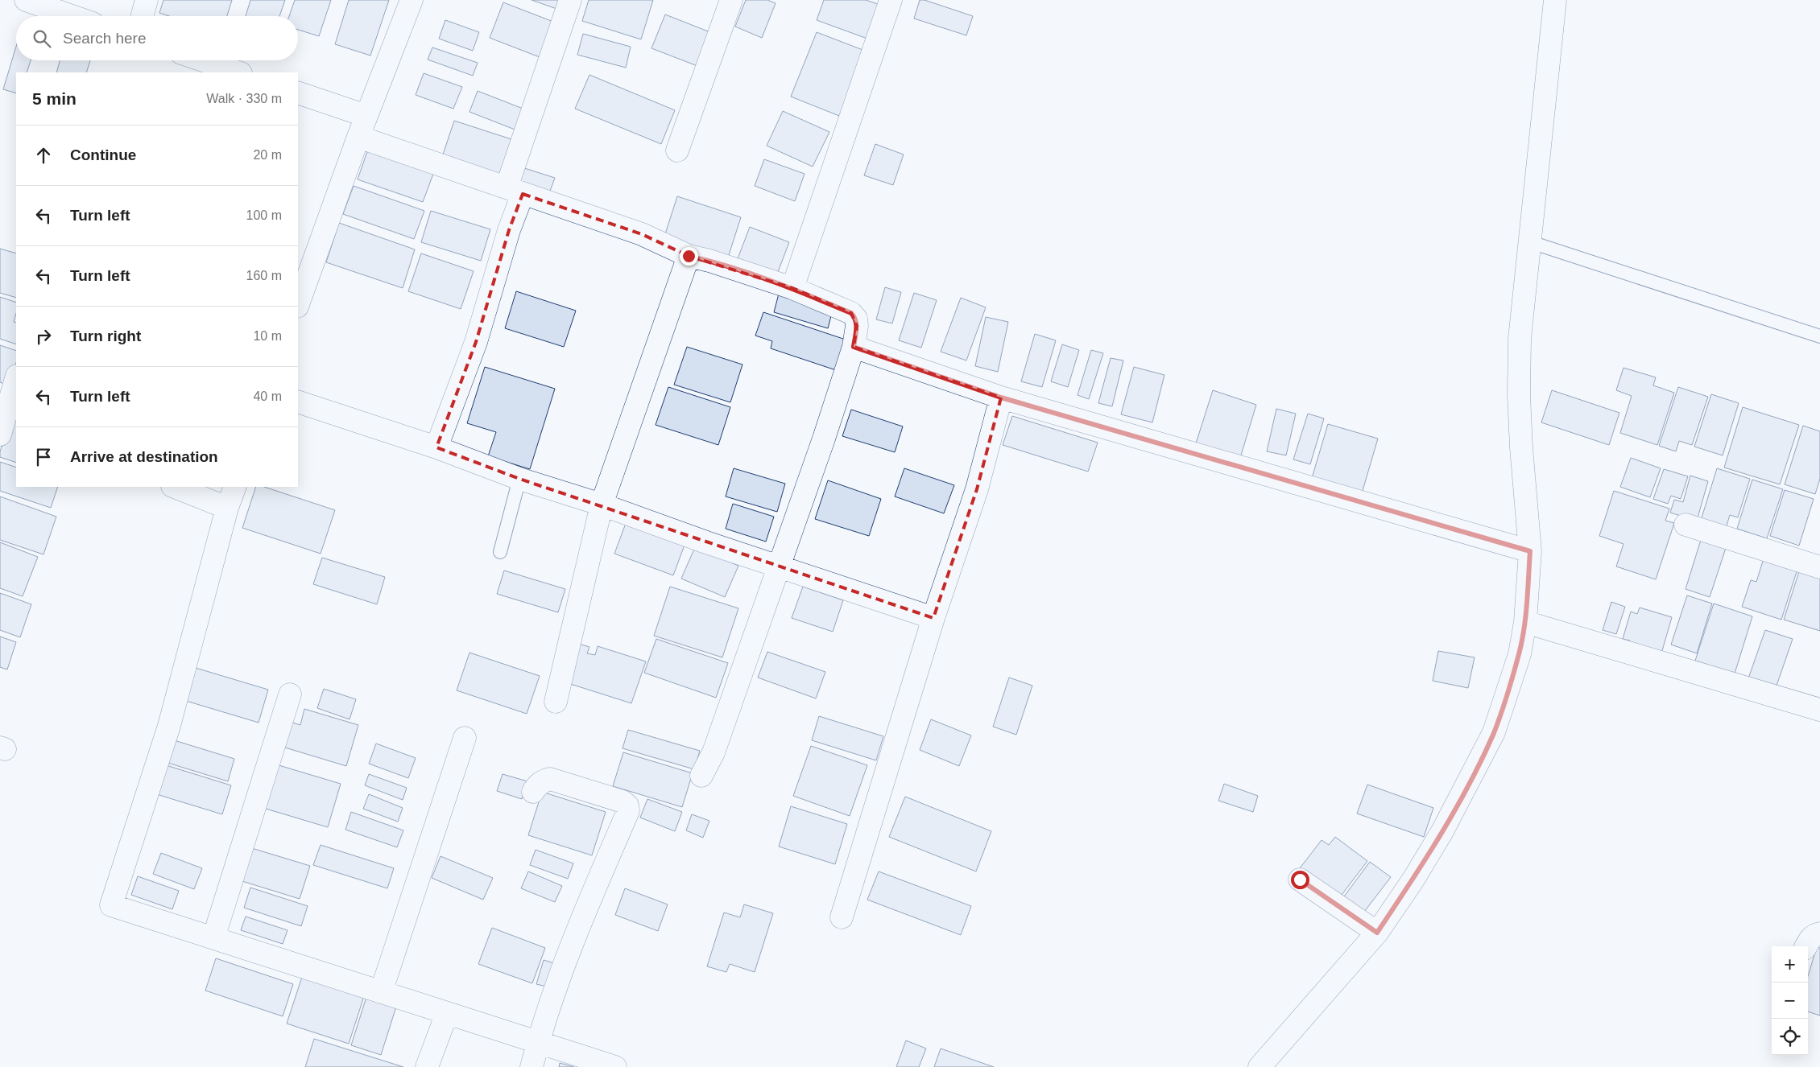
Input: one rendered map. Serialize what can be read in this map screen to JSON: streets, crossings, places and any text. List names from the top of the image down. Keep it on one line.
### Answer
{"page":{"search":"Search here","heading":["5 min","Walk · 330 m"],"list":[["Continue","20 m"],["Turn left","100 m"],["Turn left","160 m"],["Turn right","10 m"],["Turn left","40 m"],"Arrive at destination"],"map_buttons":["+","−"]}}
